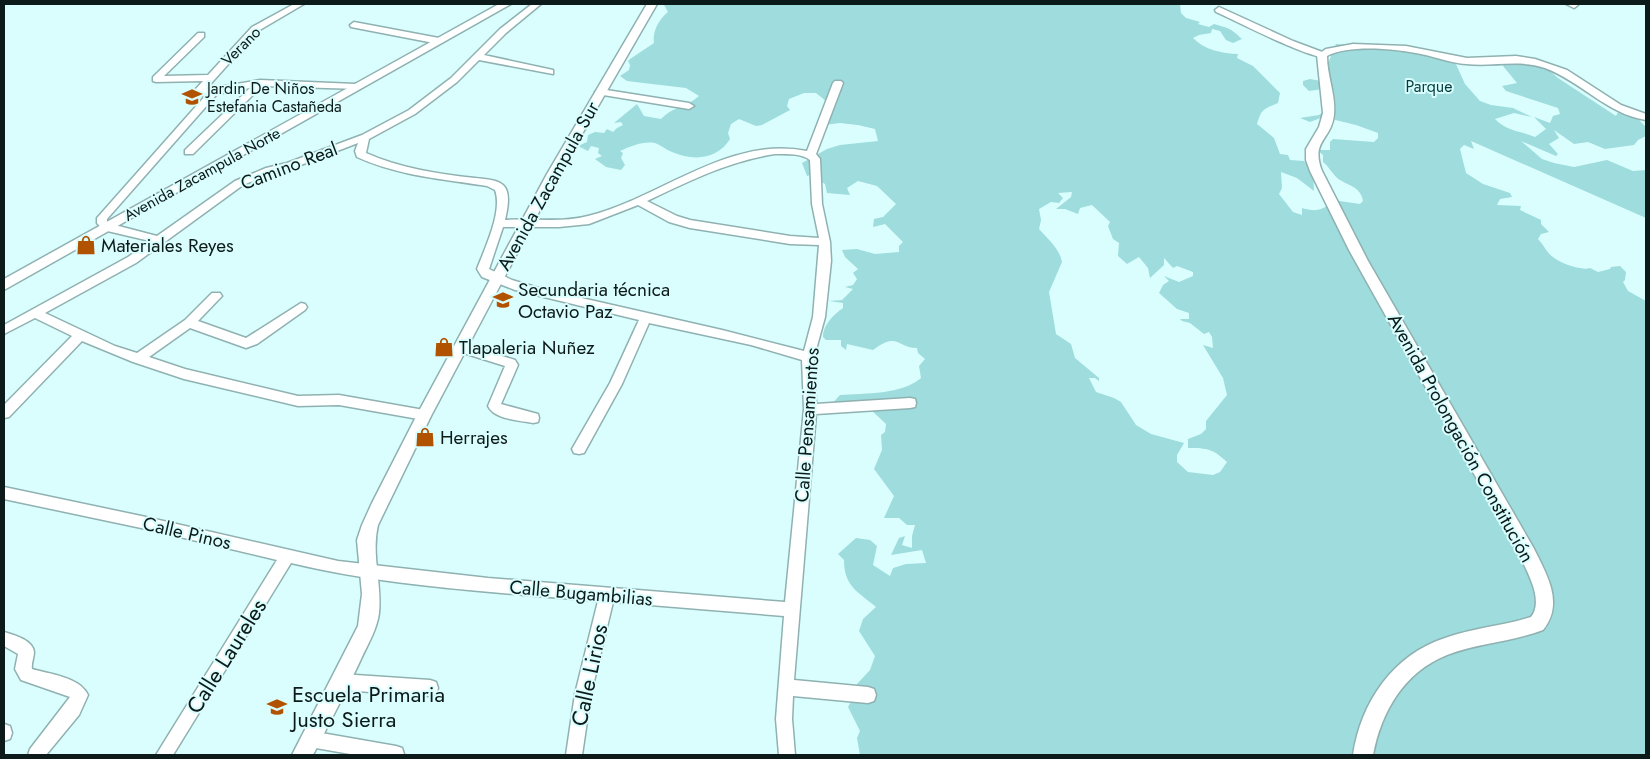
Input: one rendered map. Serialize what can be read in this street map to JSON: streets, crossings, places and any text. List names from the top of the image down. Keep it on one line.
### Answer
{"streets":{"main road":["Avenida Zacampula Norte","Avenida Zacampula Sur","Avenida Prolongación Constitución"],"street":["Verano","Camino Real","Calle Pensamientos","Calle Pinos","Calle Bugambilias","Calle Laureles","Calle Lirios"]},"crossings":[["Avenida Zacampula Sur","Calle Pinos"],["Avenida Zacampula Sur","Calle Bugambilias"],["Calle Pensamientos","Calle Bugambilias"],["Calle Pinos","Calle Bugambilias"],["Calle Pinos","Calle Laureles"],["Calle Bugambilias","Calle Lirios"]],"parks":["Parque"],"places":{"school or university":["Jardin De Niños Estefania Castañeda","Secundaria técnica Octavio Paz","Escuela Primaria Justo Sierra"],"shop":["Materiales Reyes","Tlapaleria Nuñez","Herrajes"]}}
